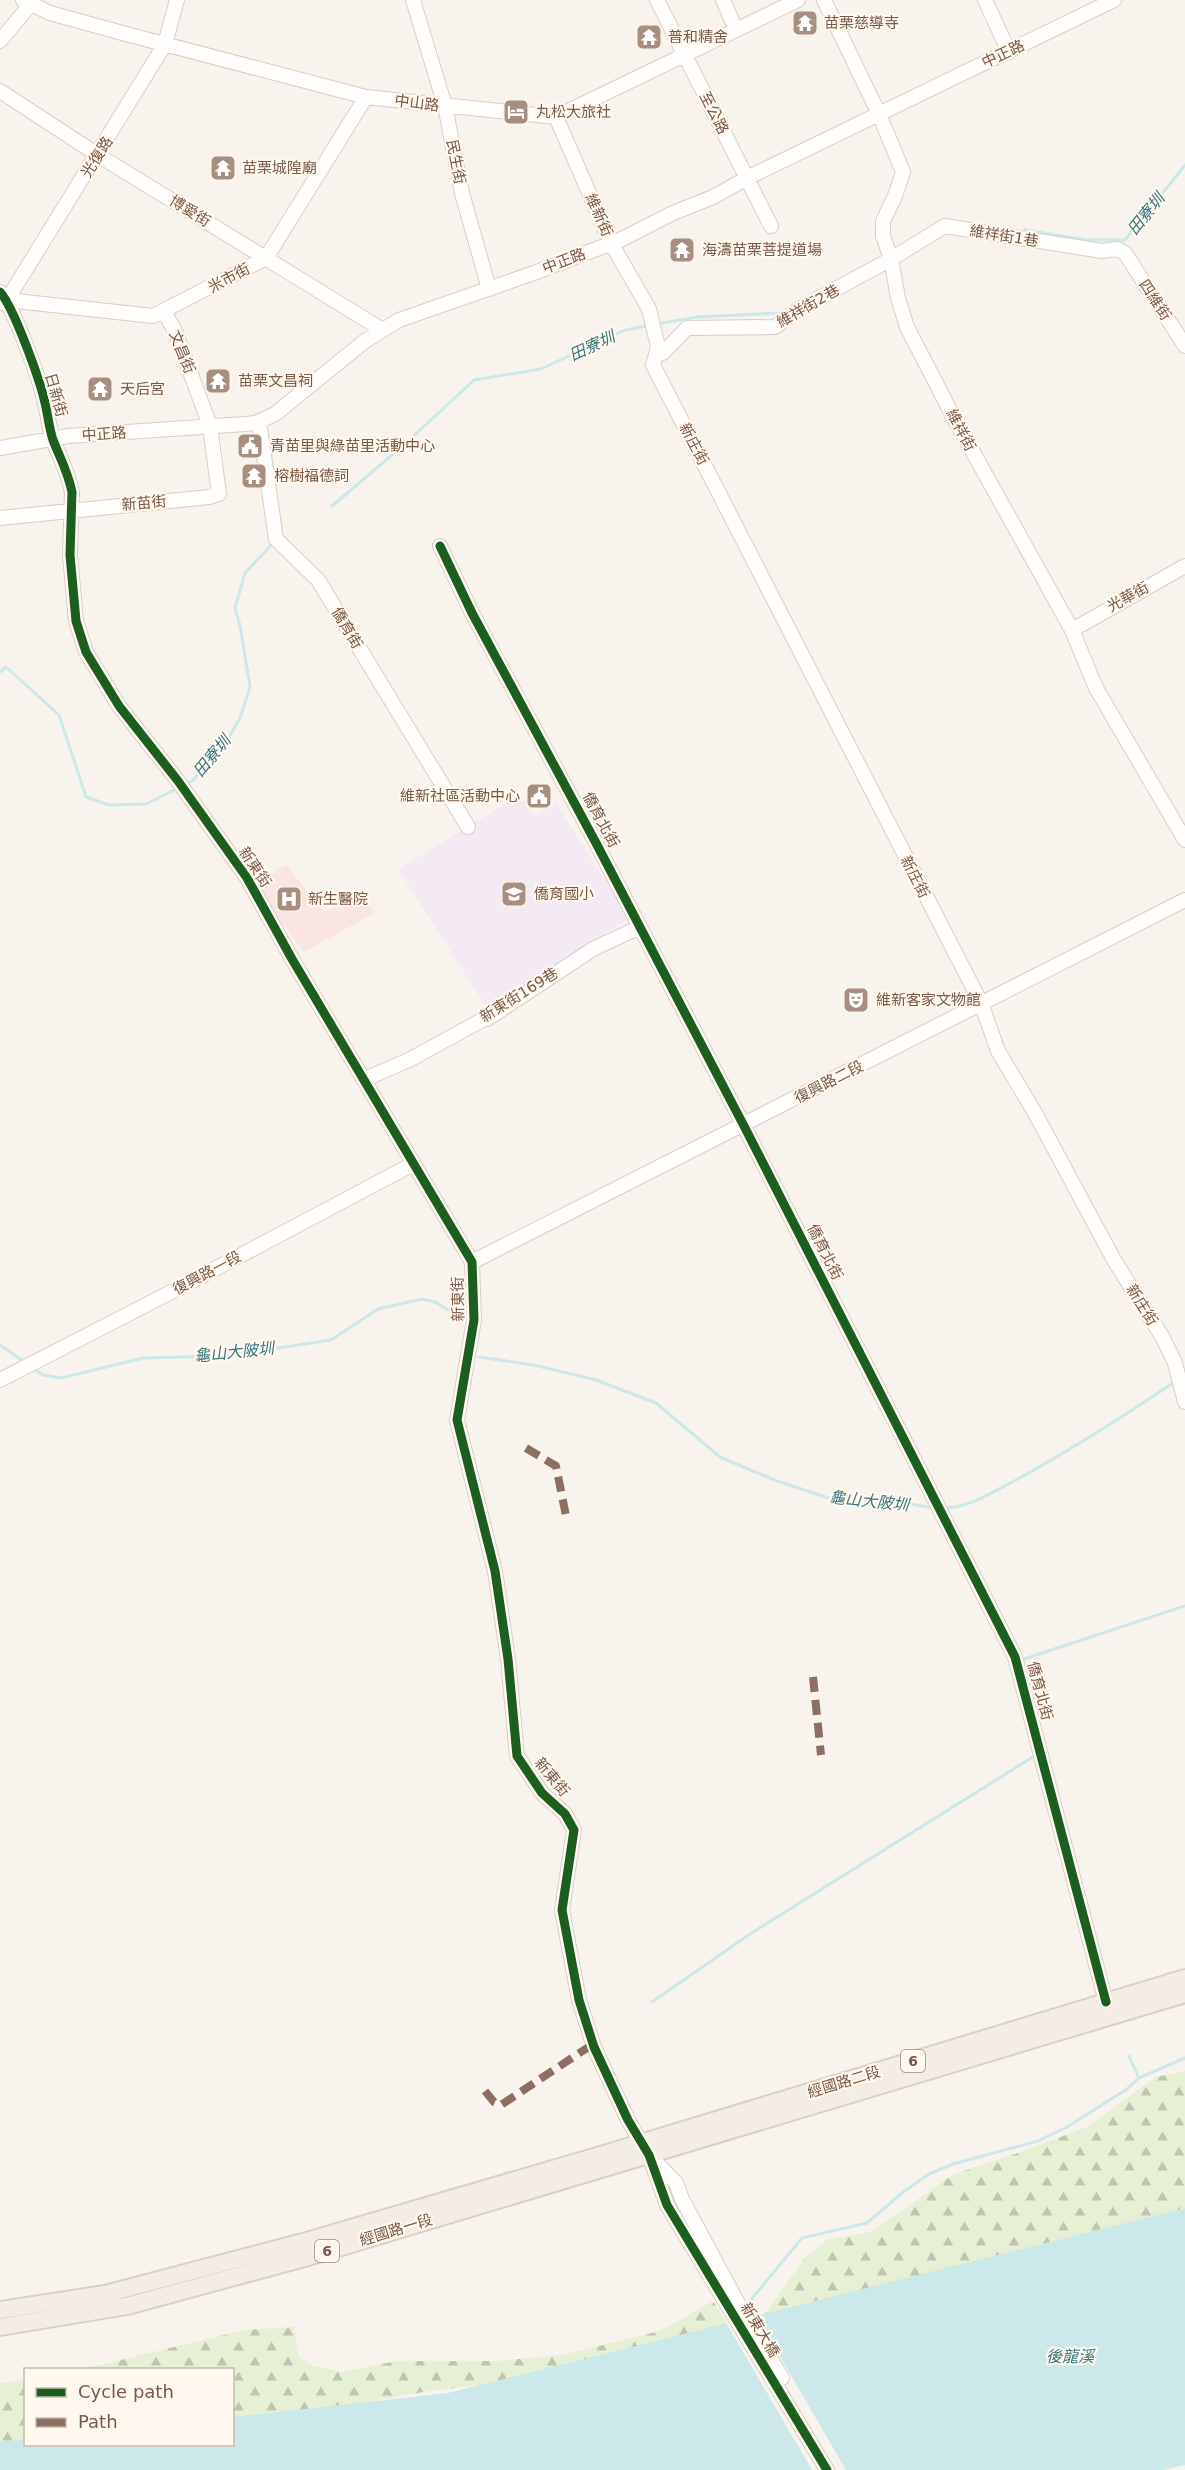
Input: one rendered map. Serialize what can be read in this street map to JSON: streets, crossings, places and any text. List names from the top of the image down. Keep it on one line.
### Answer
{"streets":{"main road":["6","經國路二段","經國路一段"],"street":["中正路","中山路","至公路","光復路","民生街","博愛街","維新街","維祥街1巷","米市街","四維街","維祥街2巷","文昌街","日新街","維祥街","新庄街","新苗街","光華街","僑育街","僑育北街","新東街","新東街169巷","復興路二段","復興路一段","新東大橋"]},"crossings":[["中正路","至公路"],["中正路","民生街"],["中正路","博愛街"],["中正路","維新街"],["中正路","文昌街"],["中正路","日新街"],["中正路","維祥街"],["中正路","新苗街"],["中正路","僑育街"],["中山路","光復路"],["中山路","民生街"],["中山路","維新街"],["中山路","米市街"],["光復路","博愛街"],["光復路","米市街"],["光復路","日新街"],["博愛街","米市街"],["維新街","維祥街2巷"],["維新街","新庄街"],["維祥街1巷","四維街"],["維祥街1巷","維祥街2巷"],["維祥街1巷","維祥街"],["米市街","文昌街"],["米市街","日新街"],["維祥街2巷","維祥街"],["維祥街2巷","新庄街"],["文昌街","新苗街"],["日新街","新苗街"],["日新街","新東街"],["維祥街","光華街"],["新庄街","復興路二段"],["新苗街","新東街"],["僑育北街","新東街169巷"],["僑育北街","復興路二段"],["僑育北街","經國路二段"],["新東街","新東街169巷"],["新東街","復興路二段"],["新東街","復興路一段"],["新東街","經國路二段"],["新東街","經國路一段"],["新東街","新東大橋"],["經國路二段","經國路一段"],["經國路二段","新東大橋"],["經國路一段","新東大橋"]],"water":["田寮圳","龜山大陂圳","後龍溪"],"places":{"temple":["苗栗慈導寺","普和精舍","苗栗城隍廟","海濤苗栗菩提道場","苗栗文昌祠","天后宮","榕樹福德詞"],"hotel":["丸松大旅社"],"public building":["青苗里與綠苗里活動中心","維新社區活動中心"],"school or university":["僑育國小"],"hospital":["新生醫院"],"theatre":["維新客家文物館"]},"legend":["Cycle path","Path"]}
